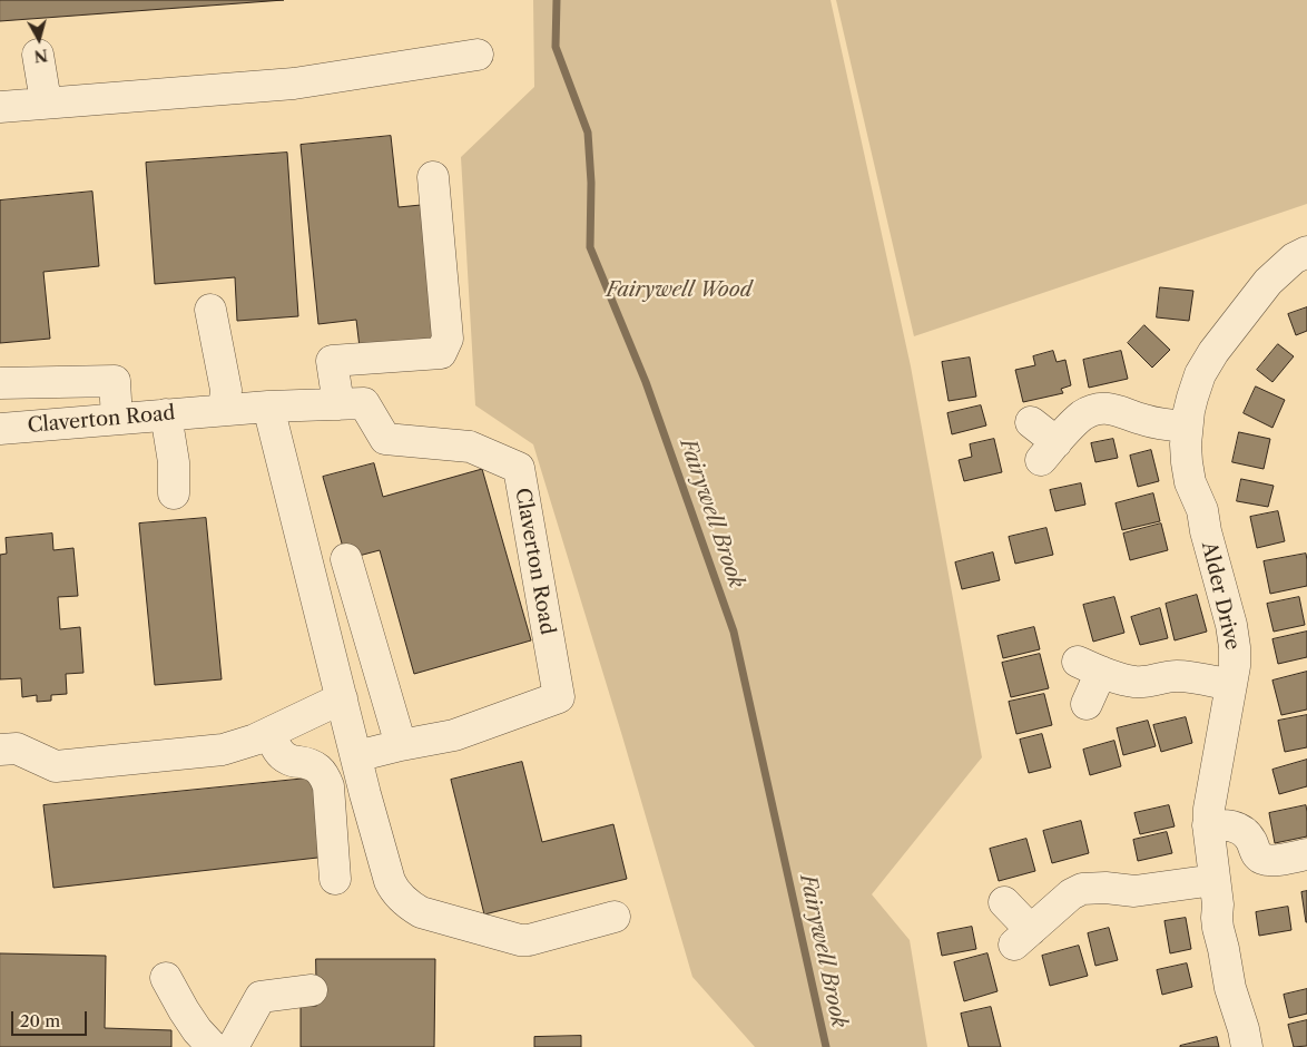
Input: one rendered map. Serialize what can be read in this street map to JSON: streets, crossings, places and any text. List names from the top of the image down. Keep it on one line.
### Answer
{"streets":{"street":["Claverton Road","Alder Drive"]},"water":["Fairywell Brook"],"parks":["Fairywell Wood"],"scale_bar":"20 m","north":"bottom"}
